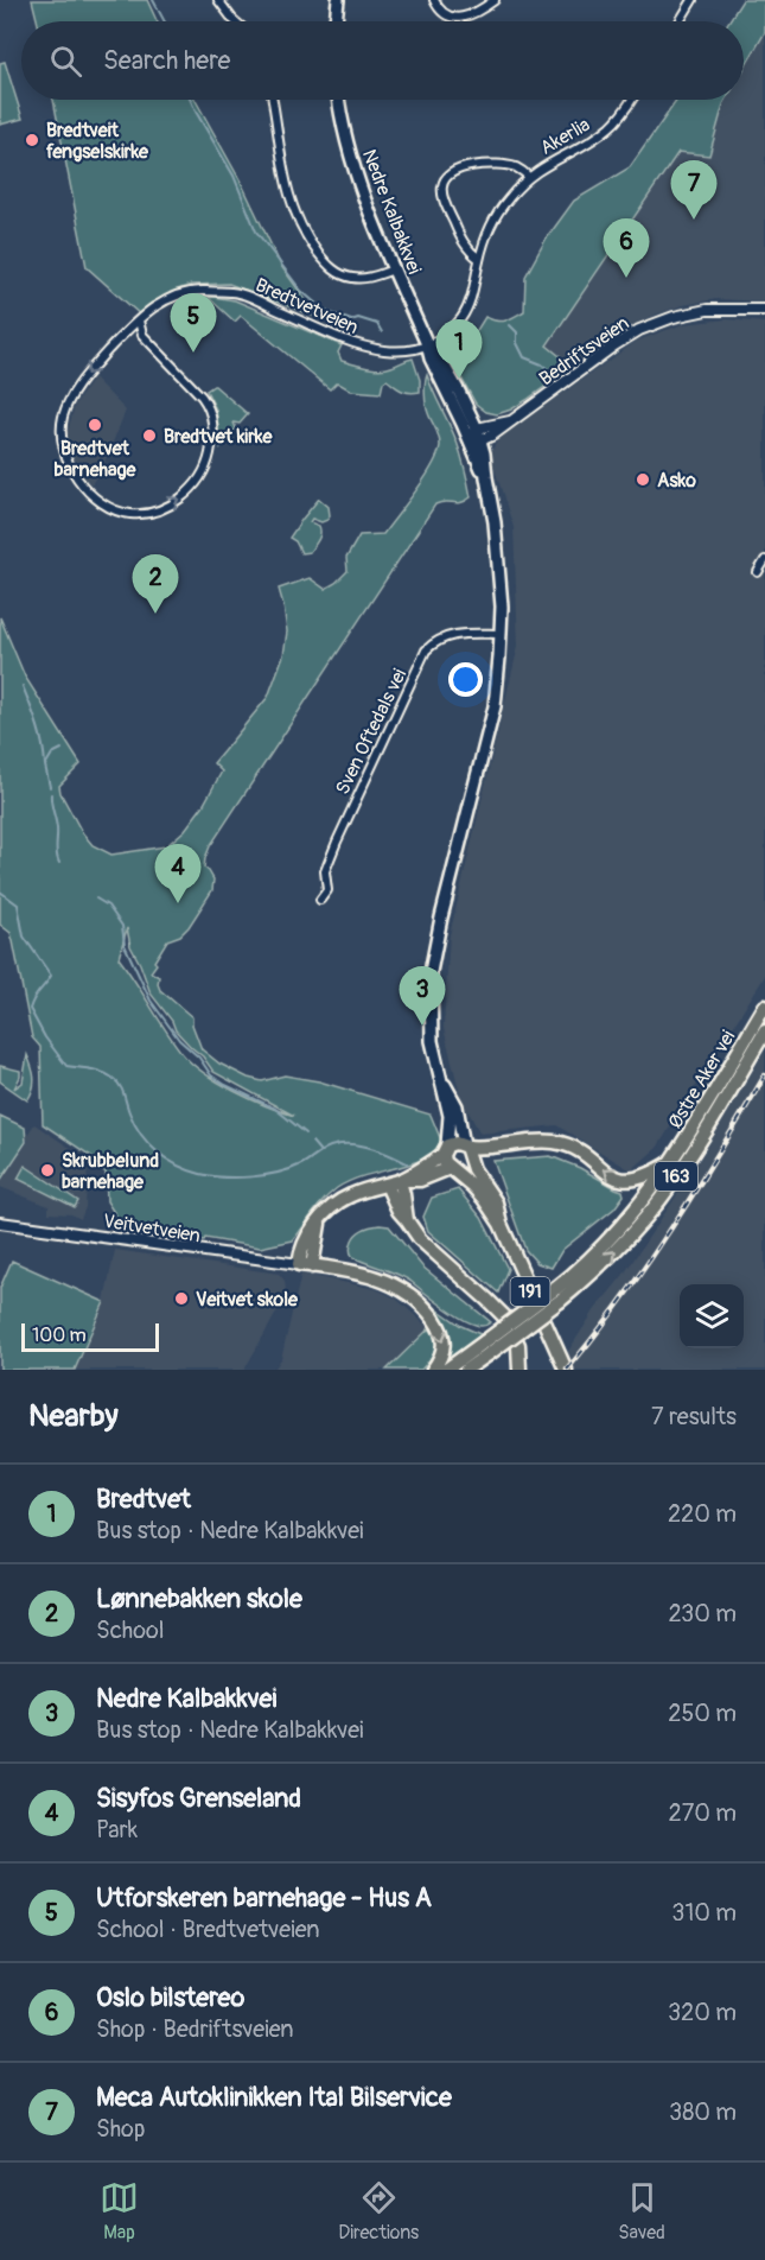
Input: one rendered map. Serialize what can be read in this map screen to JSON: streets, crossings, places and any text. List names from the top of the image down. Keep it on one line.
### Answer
{"streets":{"highway":["Nedre Kalbakkvei","Østre Aker vei","163","191"],"street":["Akerlia","Bredtvetveien","Bedriftsveien","Sven Oftedals vei","Veitvetveien"]},"crossings":[["Akerlia","Nedre Kalbakkvei"],["Akerlia","Bredtvetveien"],["Nedre Kalbakkvei","Bredtvetveien"],["Nedre Kalbakkvei","Bedriftsveien"],["Nedre Kalbakkvei","Sven Oftedals vei"],["Nedre Kalbakkvei","163"],["Nedre Kalbakkvei","191"],["Østre Aker vei","163"],["163","191"]],"places":["Bredtveit fengselskirke","Bredtvet barnehage","Bredtvet kirke","Asko","Skrubbelund barnehage","Veitvet skole"],"scale_bar":"100 m","page":{"search":"Search here","pins":["7","6","5","1","2","4","3"],"scale":"100 m","heading":["Nearby","7 results"],"list":[{"mark":"1","name":"Bredtvet","note":"Bus stop · Nedre Kalbakkvei","value":"220 m"},{"mark":"2","name":"Lønnebakken skole","note":"School","value":"230 m"},{"mark":"3","name":"Nedre Kalbakkvei","note":"Bus stop · Nedre Kalbakkvei","value":"250 m"},{"mark":"4","name":"Sisyfos Grenseland","note":"Park","value":"270 m"},{"mark":"5","name":"Utforskeren barnehage - Hus A","note":"School · Bredtvetveien","value":"310 m"},{"mark":"6","name":"Oslo bilstereo","note":"Shop · Bedriftsveien","value":"320 m"},{"mark":"7","name":"Meca Autoklinikken Ital Bilservice","note":"Shop","value":"380 m"}],"nav":["Map","Directions","Saved"]}}
